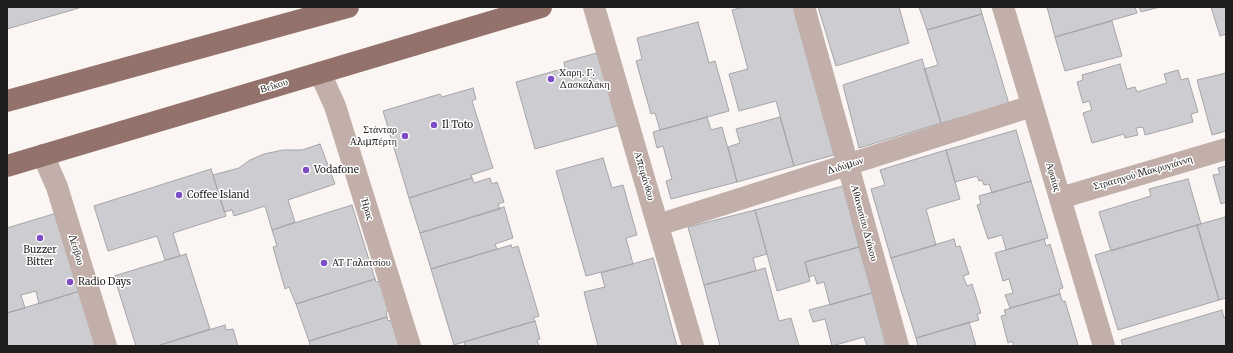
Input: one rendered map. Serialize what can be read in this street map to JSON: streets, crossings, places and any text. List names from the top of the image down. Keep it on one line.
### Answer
{"streets":{"main road":["Βεΐκου"],"street":["Διδύμων","Στρατηγού Μακρυγιάννη","Απειράνθου","Αφαίας","Ήρας","Αθανασίου Διάκου","Λέσβου"]},"crossings":[["Βεΐκου","Ήρας"],["Βεΐκου","Λέσβου"],["Διδύμων","Απειράνθου"],["Διδύμων","Αφαίας"],["Διδύμων","Αθανασίου Διάκου"],["Στρατηγού Μακρυγιάννη","Αφαίας"]],"places":["Χαρη. Γ. Δασκαλάκη","Il Toto","Στάνταρ Αλιμπέρτη","Vodafone","Coffee Island","Buzzer Bitter","ΑΤ Γαλατσίου","Radio Days"]}
